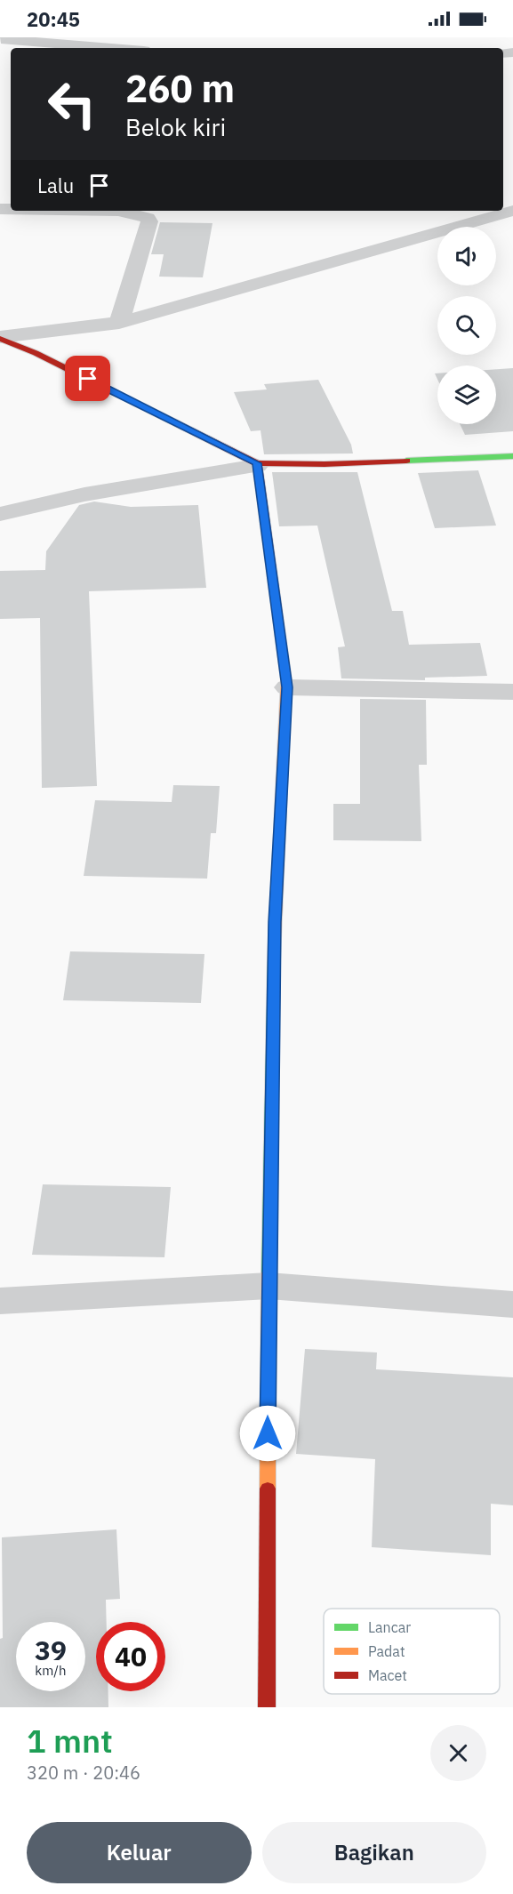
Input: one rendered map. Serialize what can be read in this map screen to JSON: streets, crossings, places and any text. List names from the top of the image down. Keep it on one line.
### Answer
{"legend":["Lancar","Padat","Macet"],"page":{"status":"20:45","turn":["260 m","Belok kiri"],"then":"Lalu","speed":"39 km/h","limit":"40","heading":["1 mnt","320 m · 20:46"],"buttons":["Keluar","Bagikan"]}}
